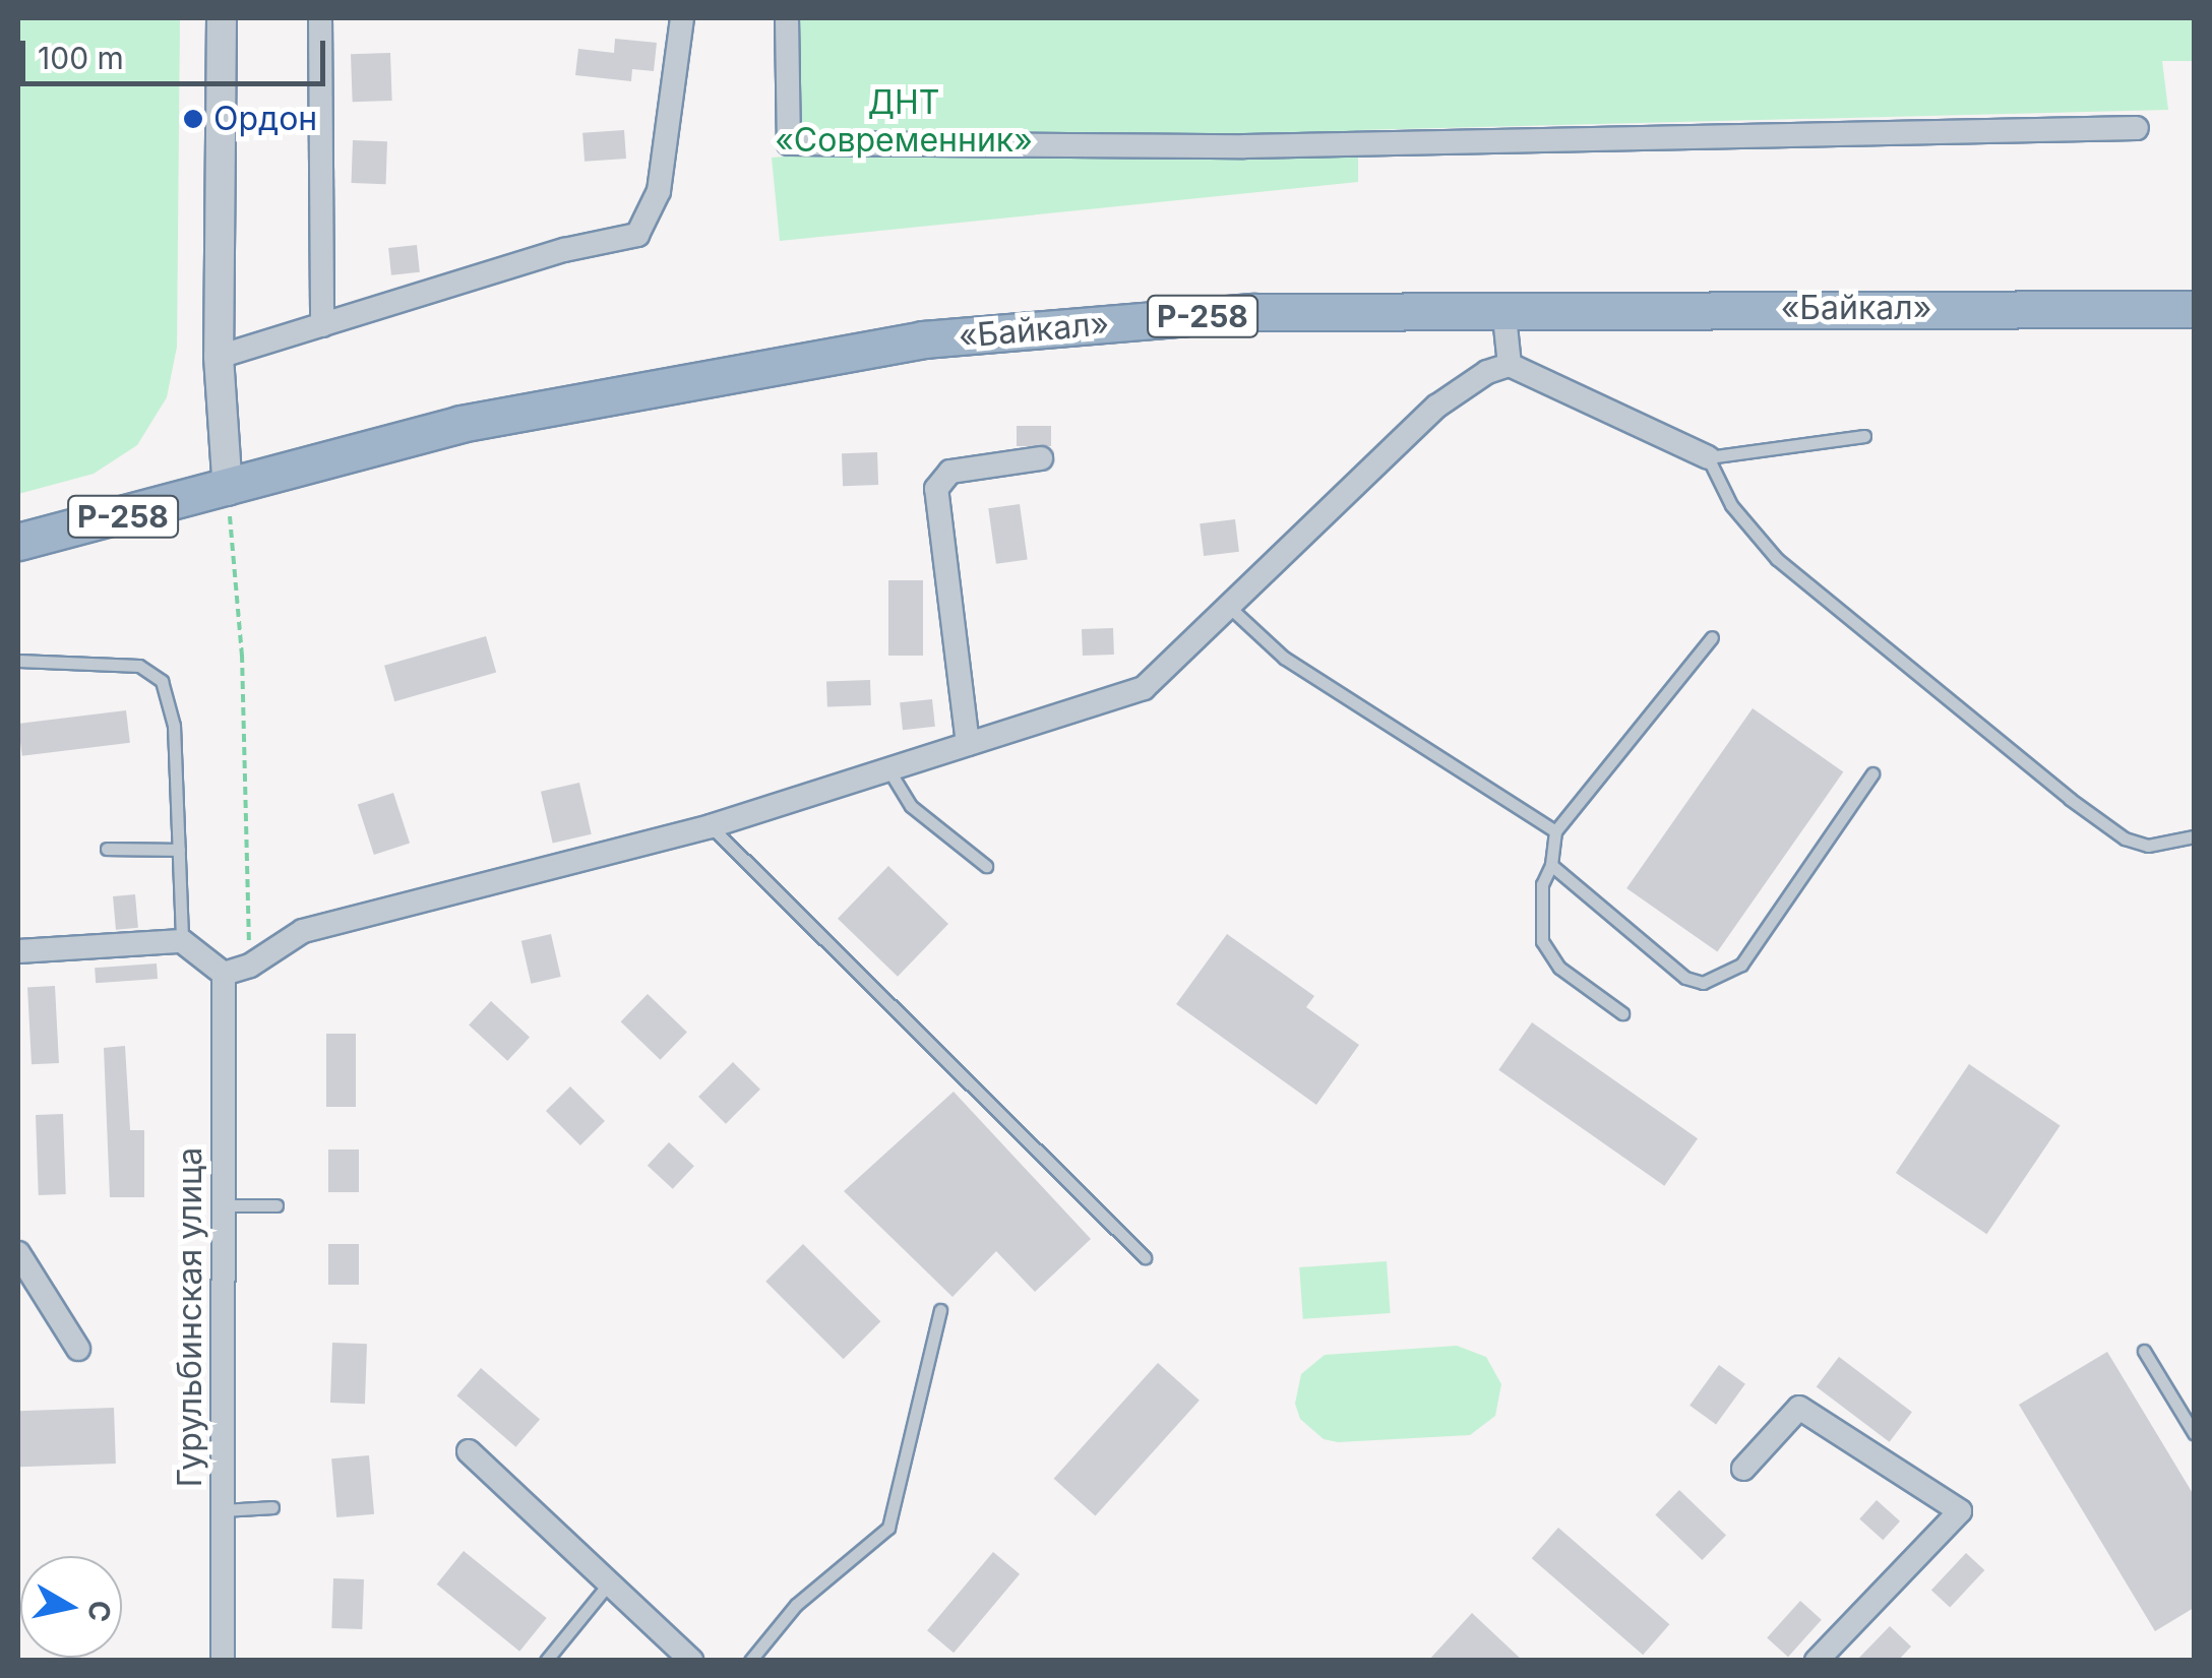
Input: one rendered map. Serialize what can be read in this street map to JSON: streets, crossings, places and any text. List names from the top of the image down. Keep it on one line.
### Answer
{"streets":{"highway":["«Байкал»","Р-258"],"street":["Гурульбинская улица"]},"parks":["ДНТ «Современник»"],"places":["Ордон"],"scale_bar":"100 m","north":"right"}
